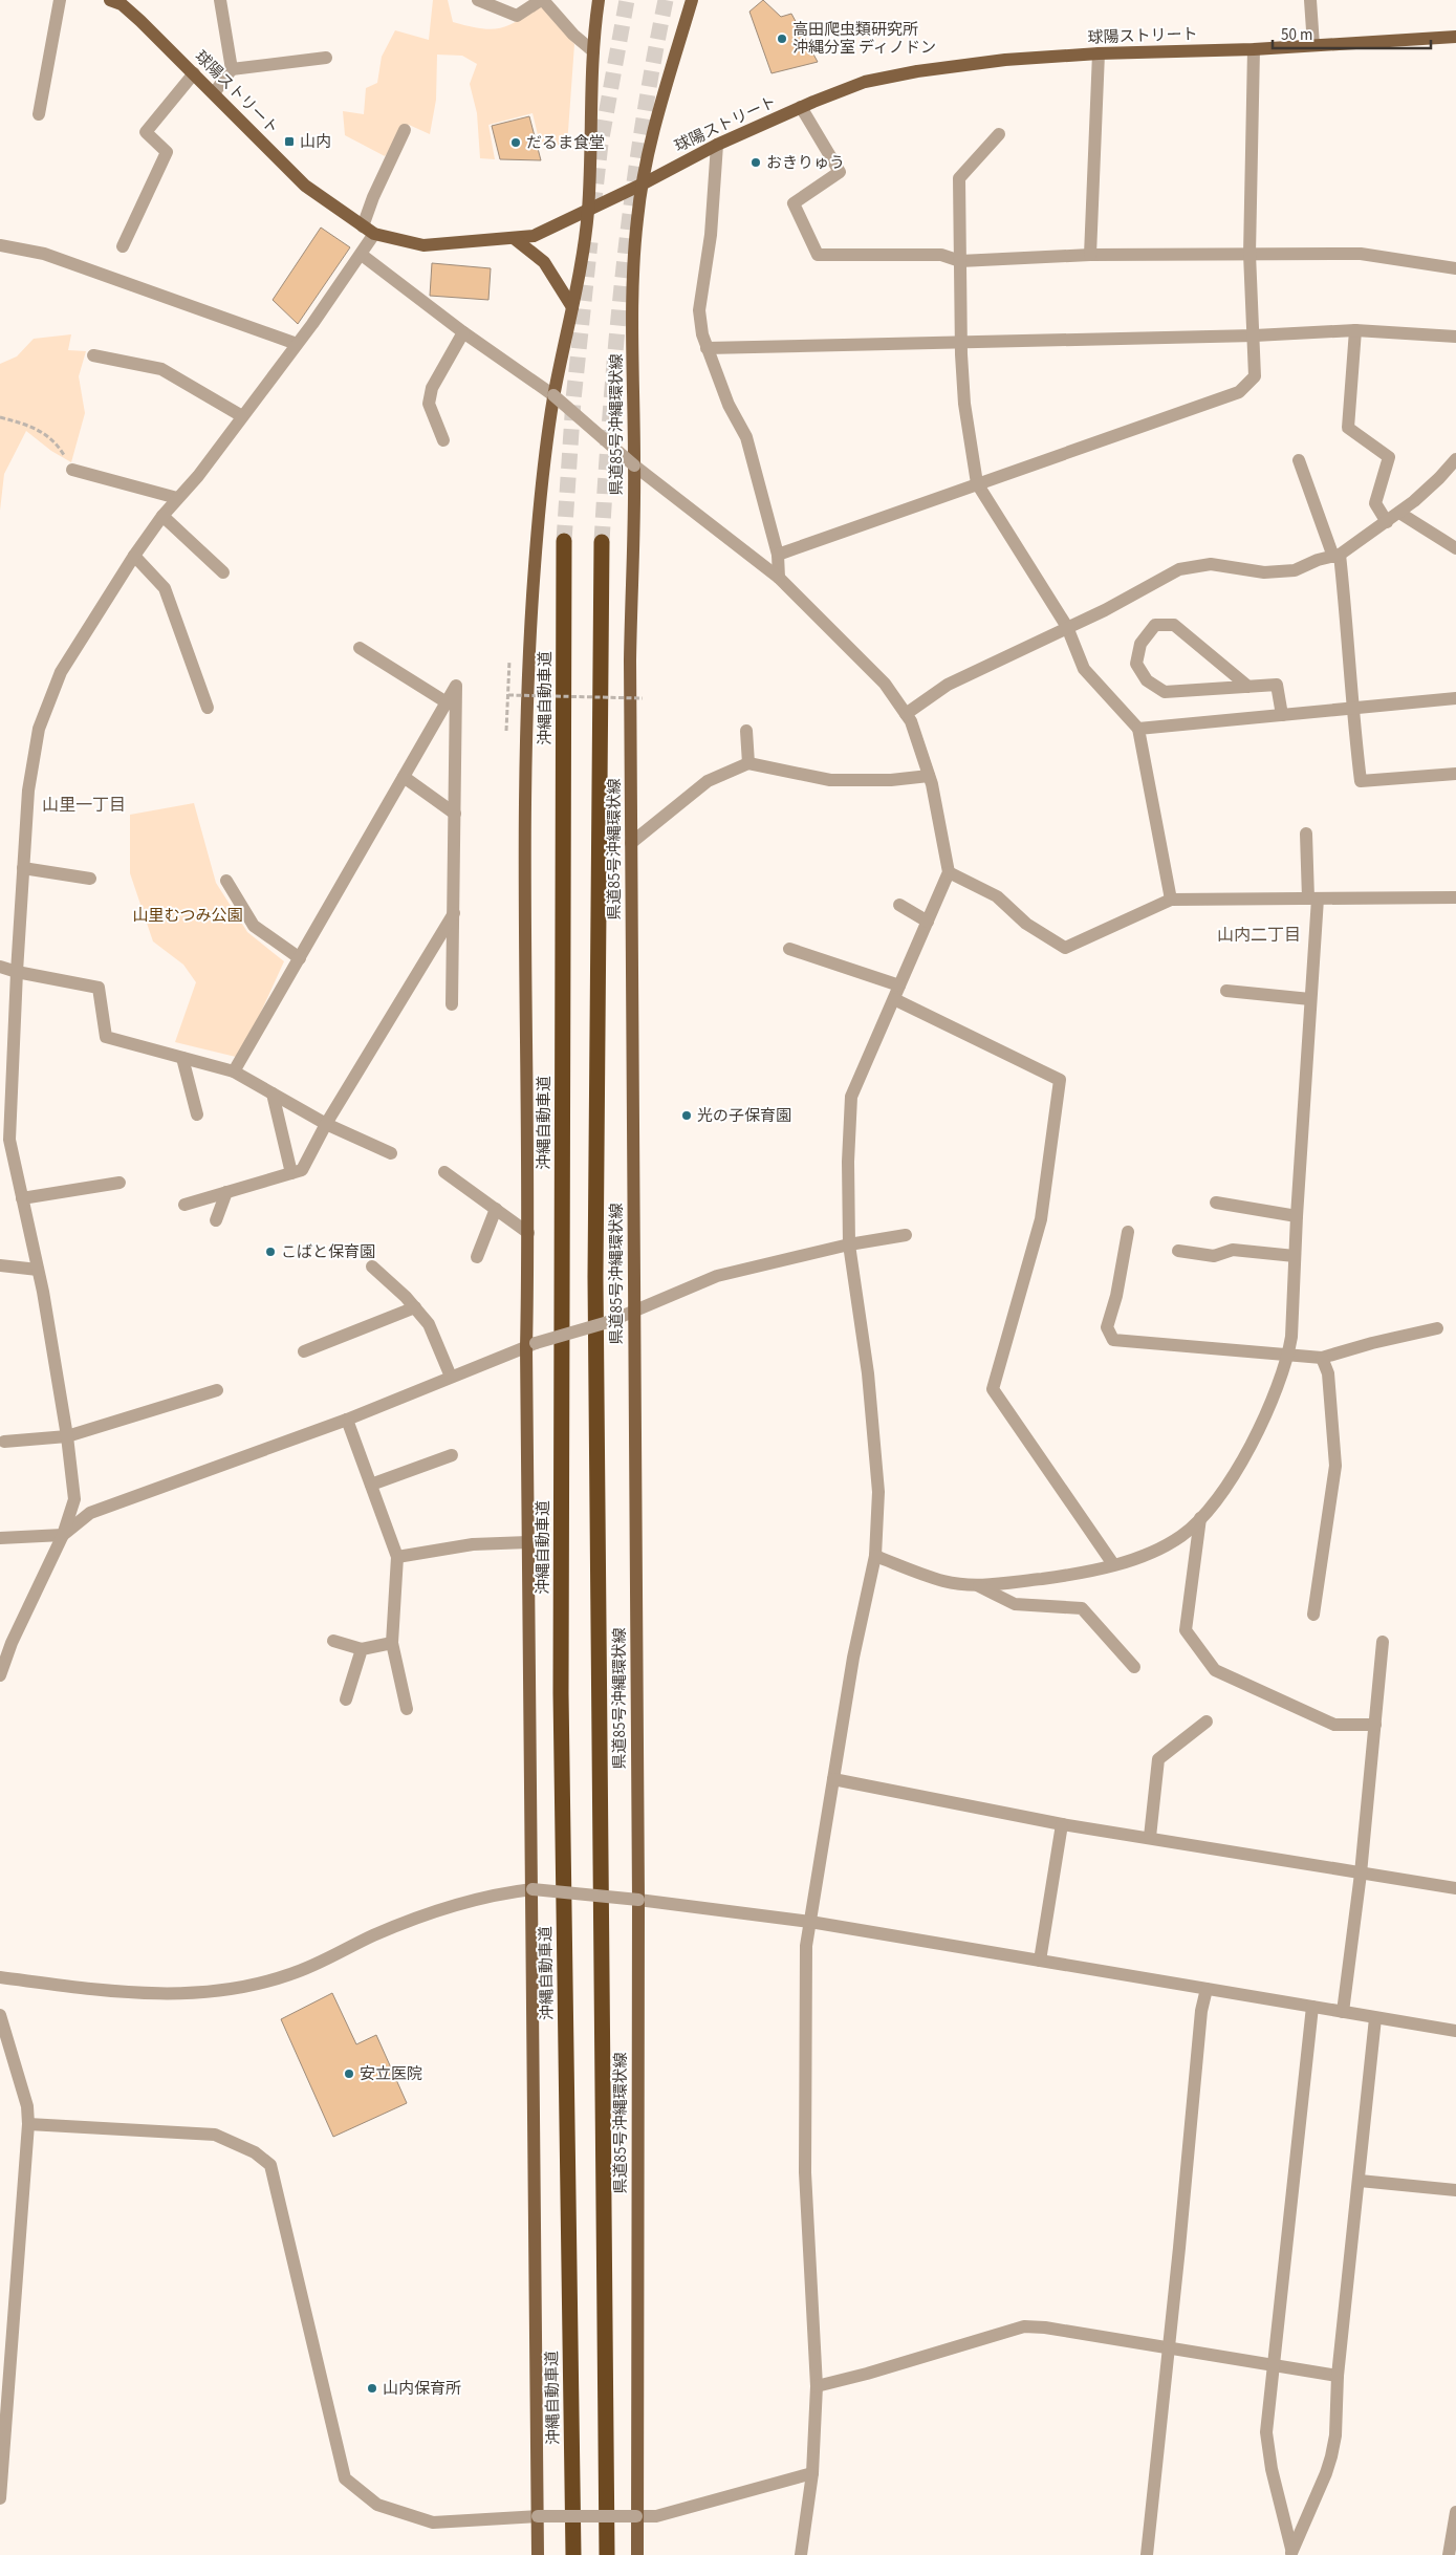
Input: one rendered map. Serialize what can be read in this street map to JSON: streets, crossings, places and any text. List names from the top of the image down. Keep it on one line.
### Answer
{"streets":{"highway":["沖縄自動車道"],"main road":["球陽ストリート","県道85号沖縄環状線"]},"crossings":[["球陽ストリート","県道85号沖縄環状線"]],"districts":["山里一丁目","山内二丁目"],"parks":["山里むつみ公園"],"places":{"other":["高田爬虫類研究所 沖縄分室 ディノドン","だるま食堂","おきりゅう","光の子保育園","こばと保育園","安立医院","山内保育所"],"transit":["山内"]},"scale_bar":"50 m"}
